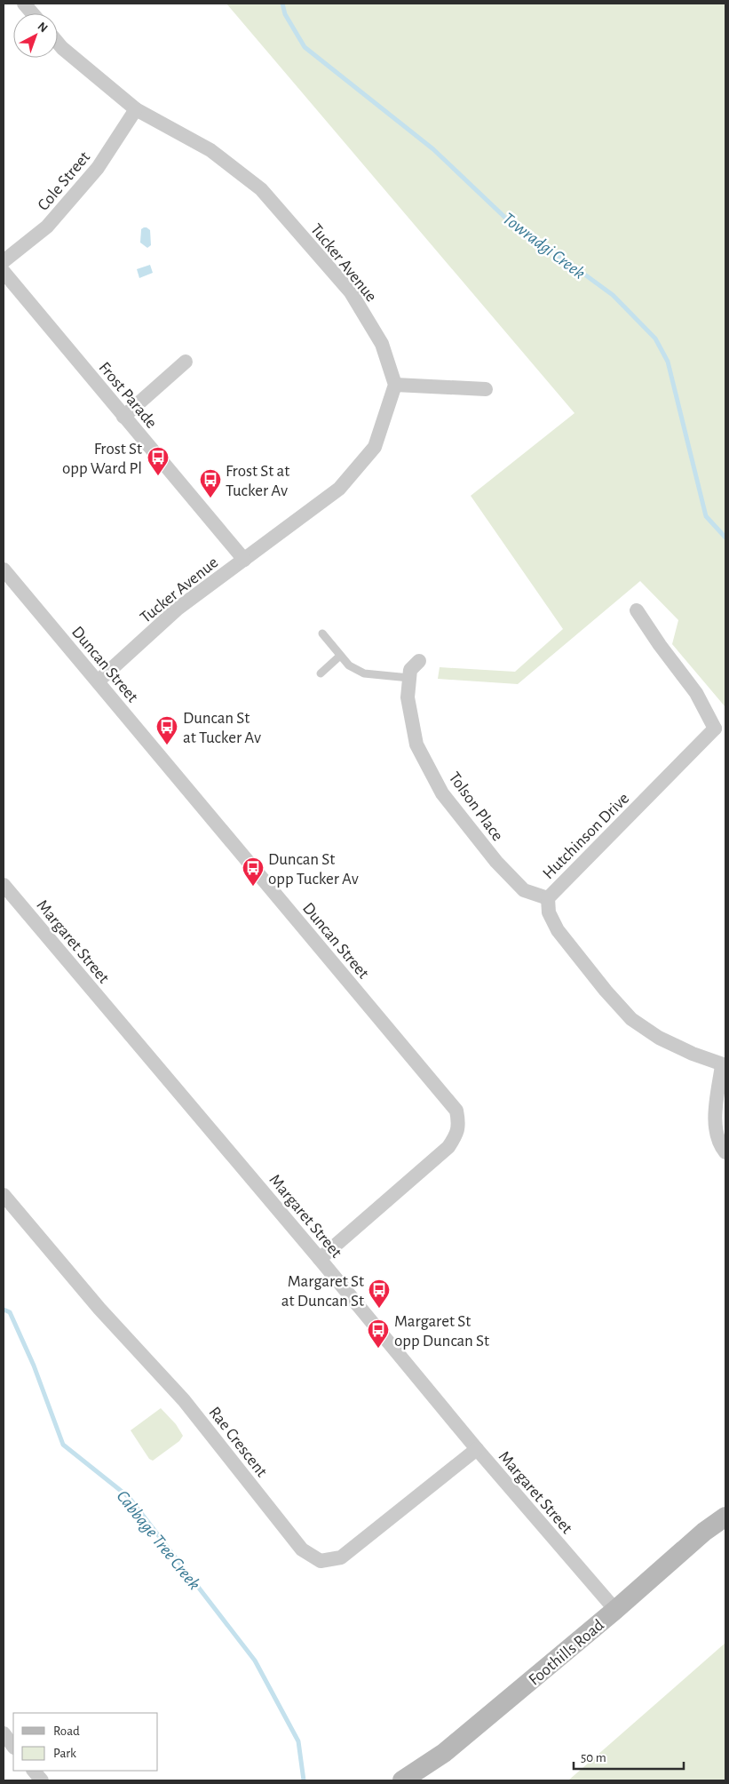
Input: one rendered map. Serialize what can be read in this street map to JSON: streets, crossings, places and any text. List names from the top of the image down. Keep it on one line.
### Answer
{"streets":{"main road":["Foothills Road"],"street":["Cole Street","Tucker Avenue","Frost Parade","Duncan Street","Tolson Place","Hutchinson Drive","Margaret Street","Rae Crescent"]},"crossings":[["Cole Street","Tucker Avenue"],["Tucker Avenue","Frost Parade"],["Tucker Avenue","Duncan Street"],["Duncan Street","Margaret Street"],["Tolson Place","Hutchinson Drive"],["Margaret Street","Rae Crescent"],["Margaret Street","Foothills Road"]],"water":["Towradgi Creek","Cabbage Tree Creek"],"places":{"bus stop":["Frost St opp Ward Pl","Frost St at Tucker Av","Duncan St at Tucker Av","Duncan St opp Tucker Av","Margaret St at Duncan St","Margaret St opp Duncan St"]},"legend":["Road","Park"],"scale_bar":"50 m","north":"top right"}
